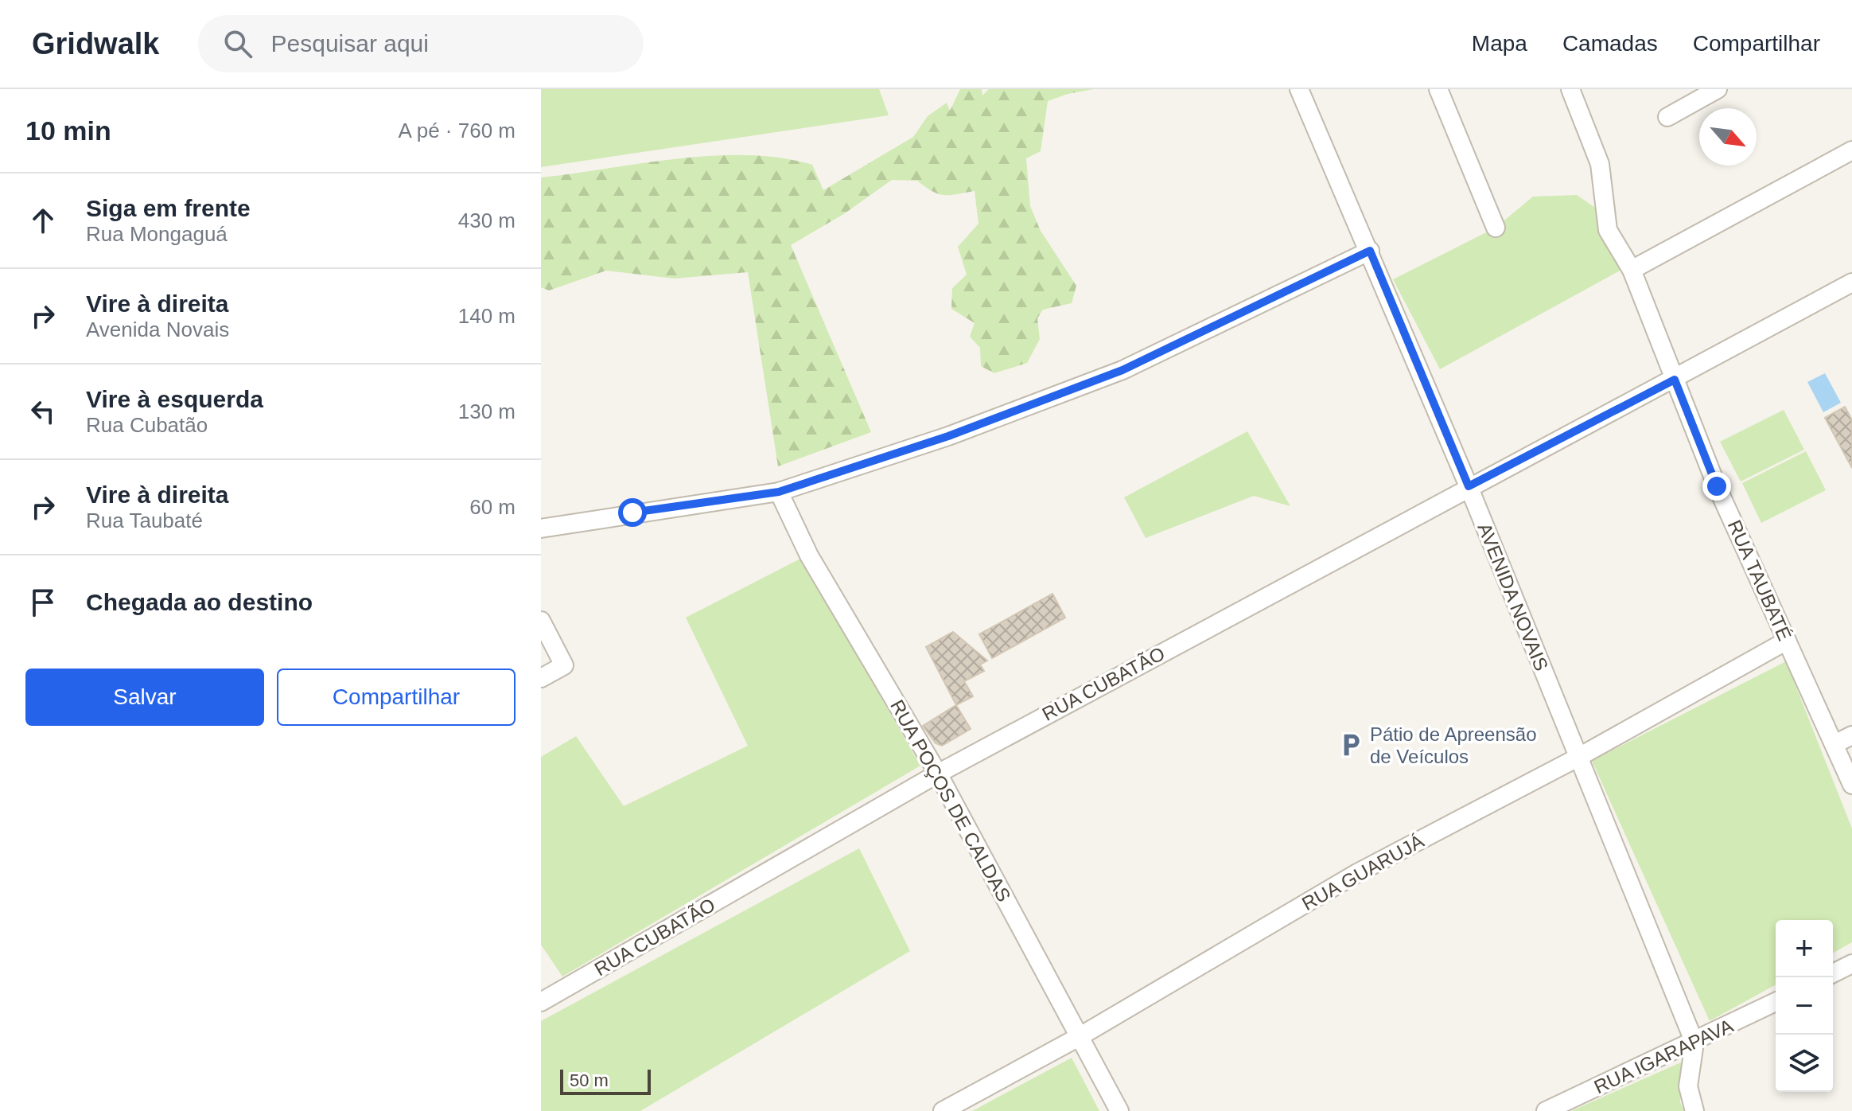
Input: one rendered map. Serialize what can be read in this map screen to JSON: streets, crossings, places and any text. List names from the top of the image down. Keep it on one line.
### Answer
{"streets":{"street":["RUA TAUBATÉ","AVENIDA NOVAIS","RUA CUBATÃO","RUA POÇOS DE CALDAS","RUA GUARUJÁ","RUA IGARAPAVA"]},"crossings":[["RUA TAUBATÉ","RUA CUBATÃO"],["RUA TAUBATÉ","RUA GUARUJÁ"],["AVENIDA NOVAIS","RUA CUBATÃO"],["AVENIDA NOVAIS","RUA GUARUJÁ"],["AVENIDA NOVAIS","RUA IGARAPAVA"],["RUA CUBATÃO","RUA POÇOS DE CALDAS"],["RUA POÇOS DE CALDAS","RUA GUARUJÁ"]],"places":{"parking":["Pátio de Apreensão de Veículos"]},"scale_bar":"50 m","north":"bottom right","page":{"header":"Gridwalk","search":"Pesquisar aqui","nav":["Mapa","Camadas","Compartilhar"],"heading":["10 min","A pé · 760 m"],"list":[["Siga em frente","Rua Mongaguá","430 m"],["Vire à direita","Avenida Novais","140 m"],["Vire à esquerda","Rua Cubatão","130 m"],["Vire à direita","Rua Taubaté","60 m"],"Chegada ao destino"],"buttons":["Salvar","Compartilhar"],"map_buttons":["+","−"],"scale":"50 m"}}
